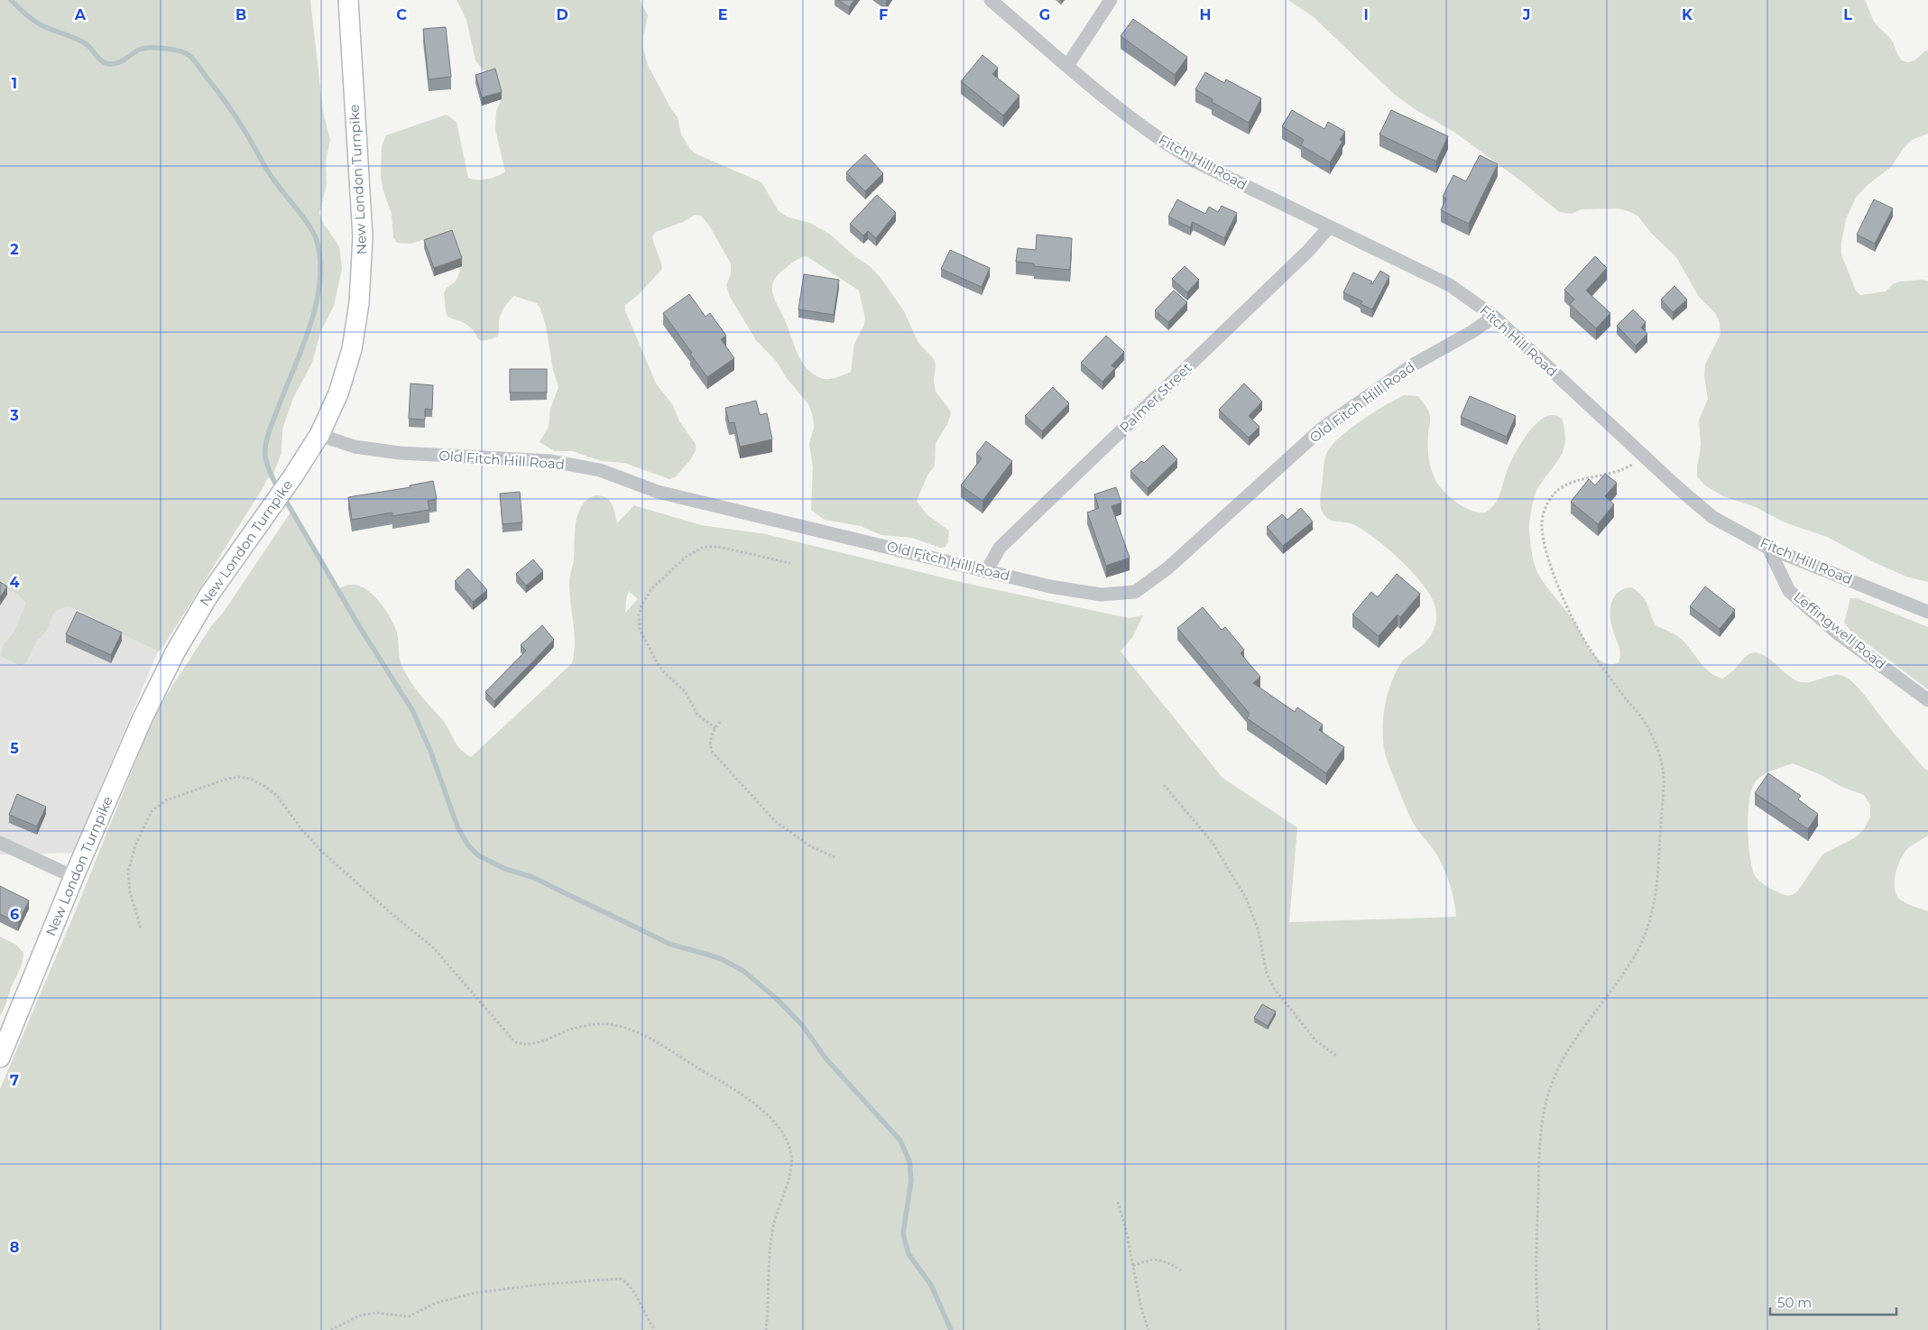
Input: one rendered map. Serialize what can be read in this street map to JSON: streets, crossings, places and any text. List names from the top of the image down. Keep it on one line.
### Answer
{"streets":{"main road":["New London Turnpike"],"street":["Fitch Hill Road","Palmer Street","Old Fitch Hill Road","Leffingwell Road"]},"crossings":[["Fitch Hill Road","Palmer Street"],["Fitch Hill Road","Old Fitch Hill Road"],["Fitch Hill Road","Leffingwell Road"],["New London Turnpike","Old Fitch Hill Road"],["Palmer Street","Old Fitch Hill Road"]],"scale_bar":"50 m","grid":{"columns":["A","B","C","D","E","F","G","H","I","J","K","L"],"rows":["1","2","3","4","5","6","7","8"]}}
